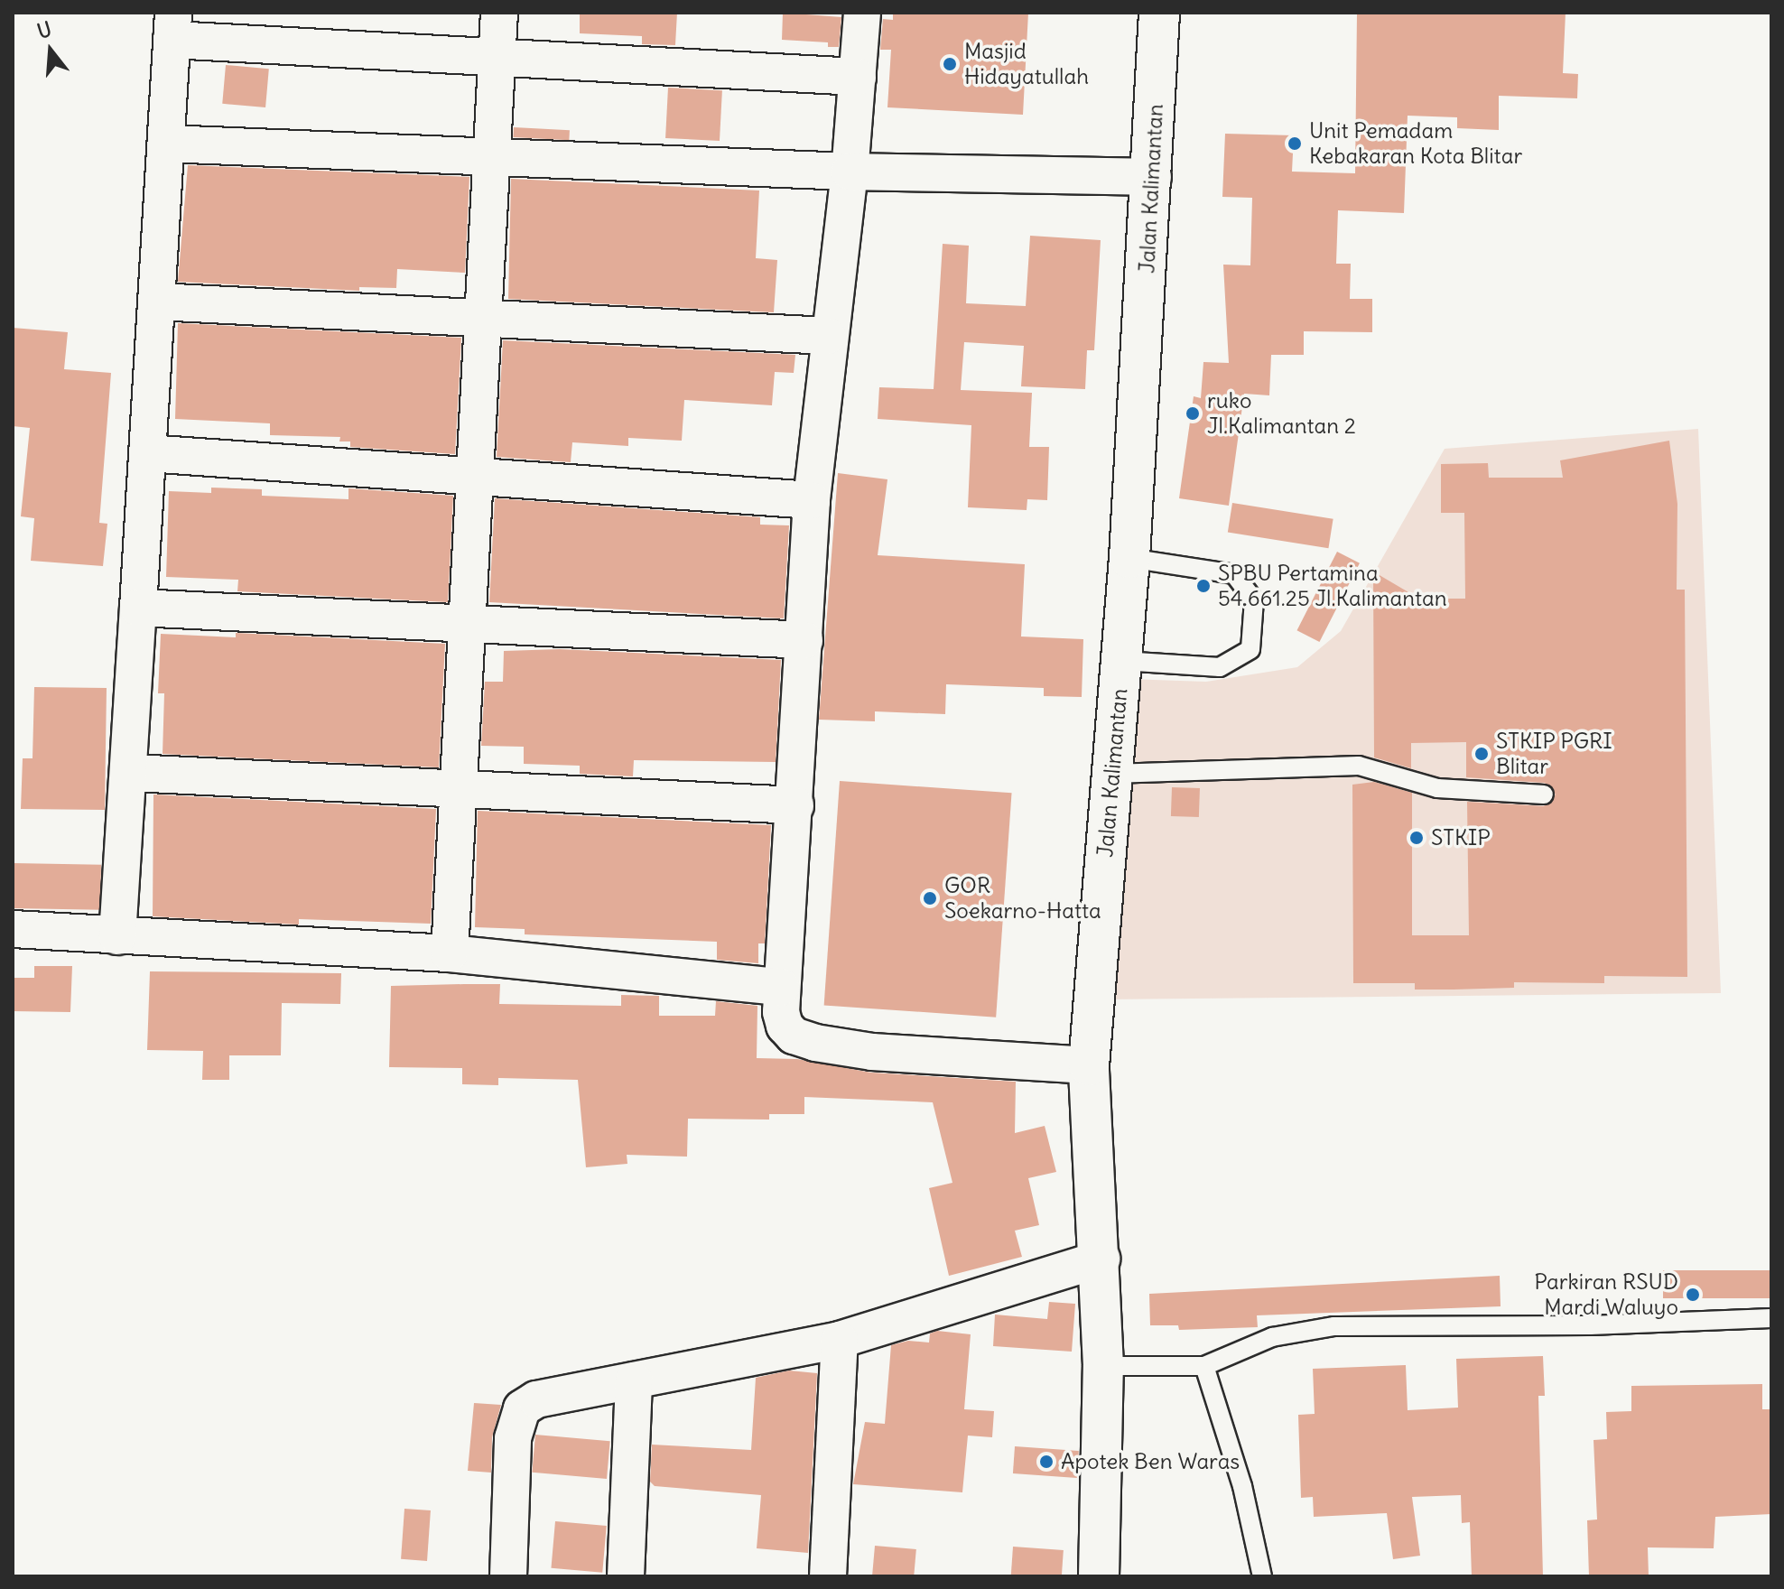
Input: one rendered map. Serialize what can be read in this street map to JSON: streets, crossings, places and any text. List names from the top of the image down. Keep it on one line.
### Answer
{"streets":{"highway":["Jalan Kalimantan"]},"places":["Masjid Hidayatullah","Unit Pemadam Kebakaran Kota Blitar","ruko Jl.Kalimantan 2","SPBU Pertamina 54.661.25 Jl.Kalimantan","STKIP PGRI Blitar","STKIP","GOR Soekarno-Hatta","Parkiran RSUD Mardi Waluyo","Apotek Ben Waras"],"north":"top"}
